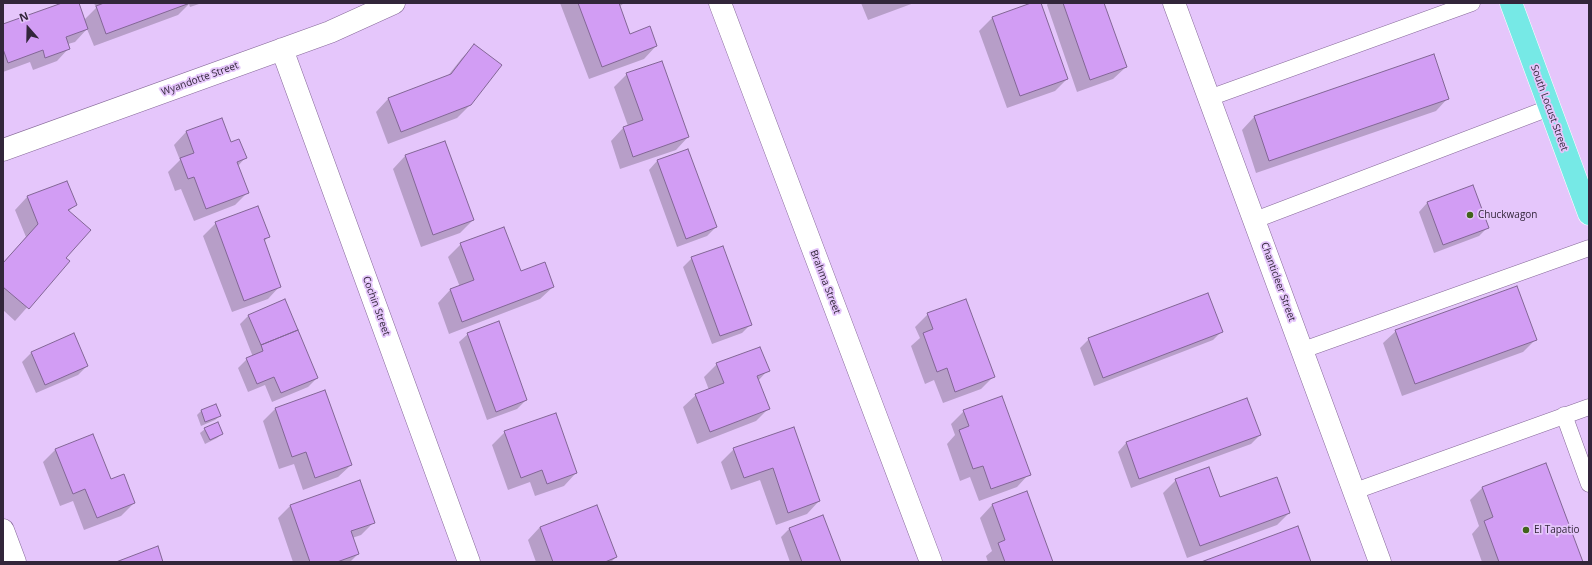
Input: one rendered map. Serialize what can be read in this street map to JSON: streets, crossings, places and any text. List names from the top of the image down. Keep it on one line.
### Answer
{"streets":{"main road":["South Locust Street"],"street":["Wyandotte Street","Brahma Street","Chanticleer Street","Cochin Street"]},"crossings":[["Wyandotte Street","Cochin Street"]],"places":["Chuckwagon","El Tapatio"],"north":"top"}
